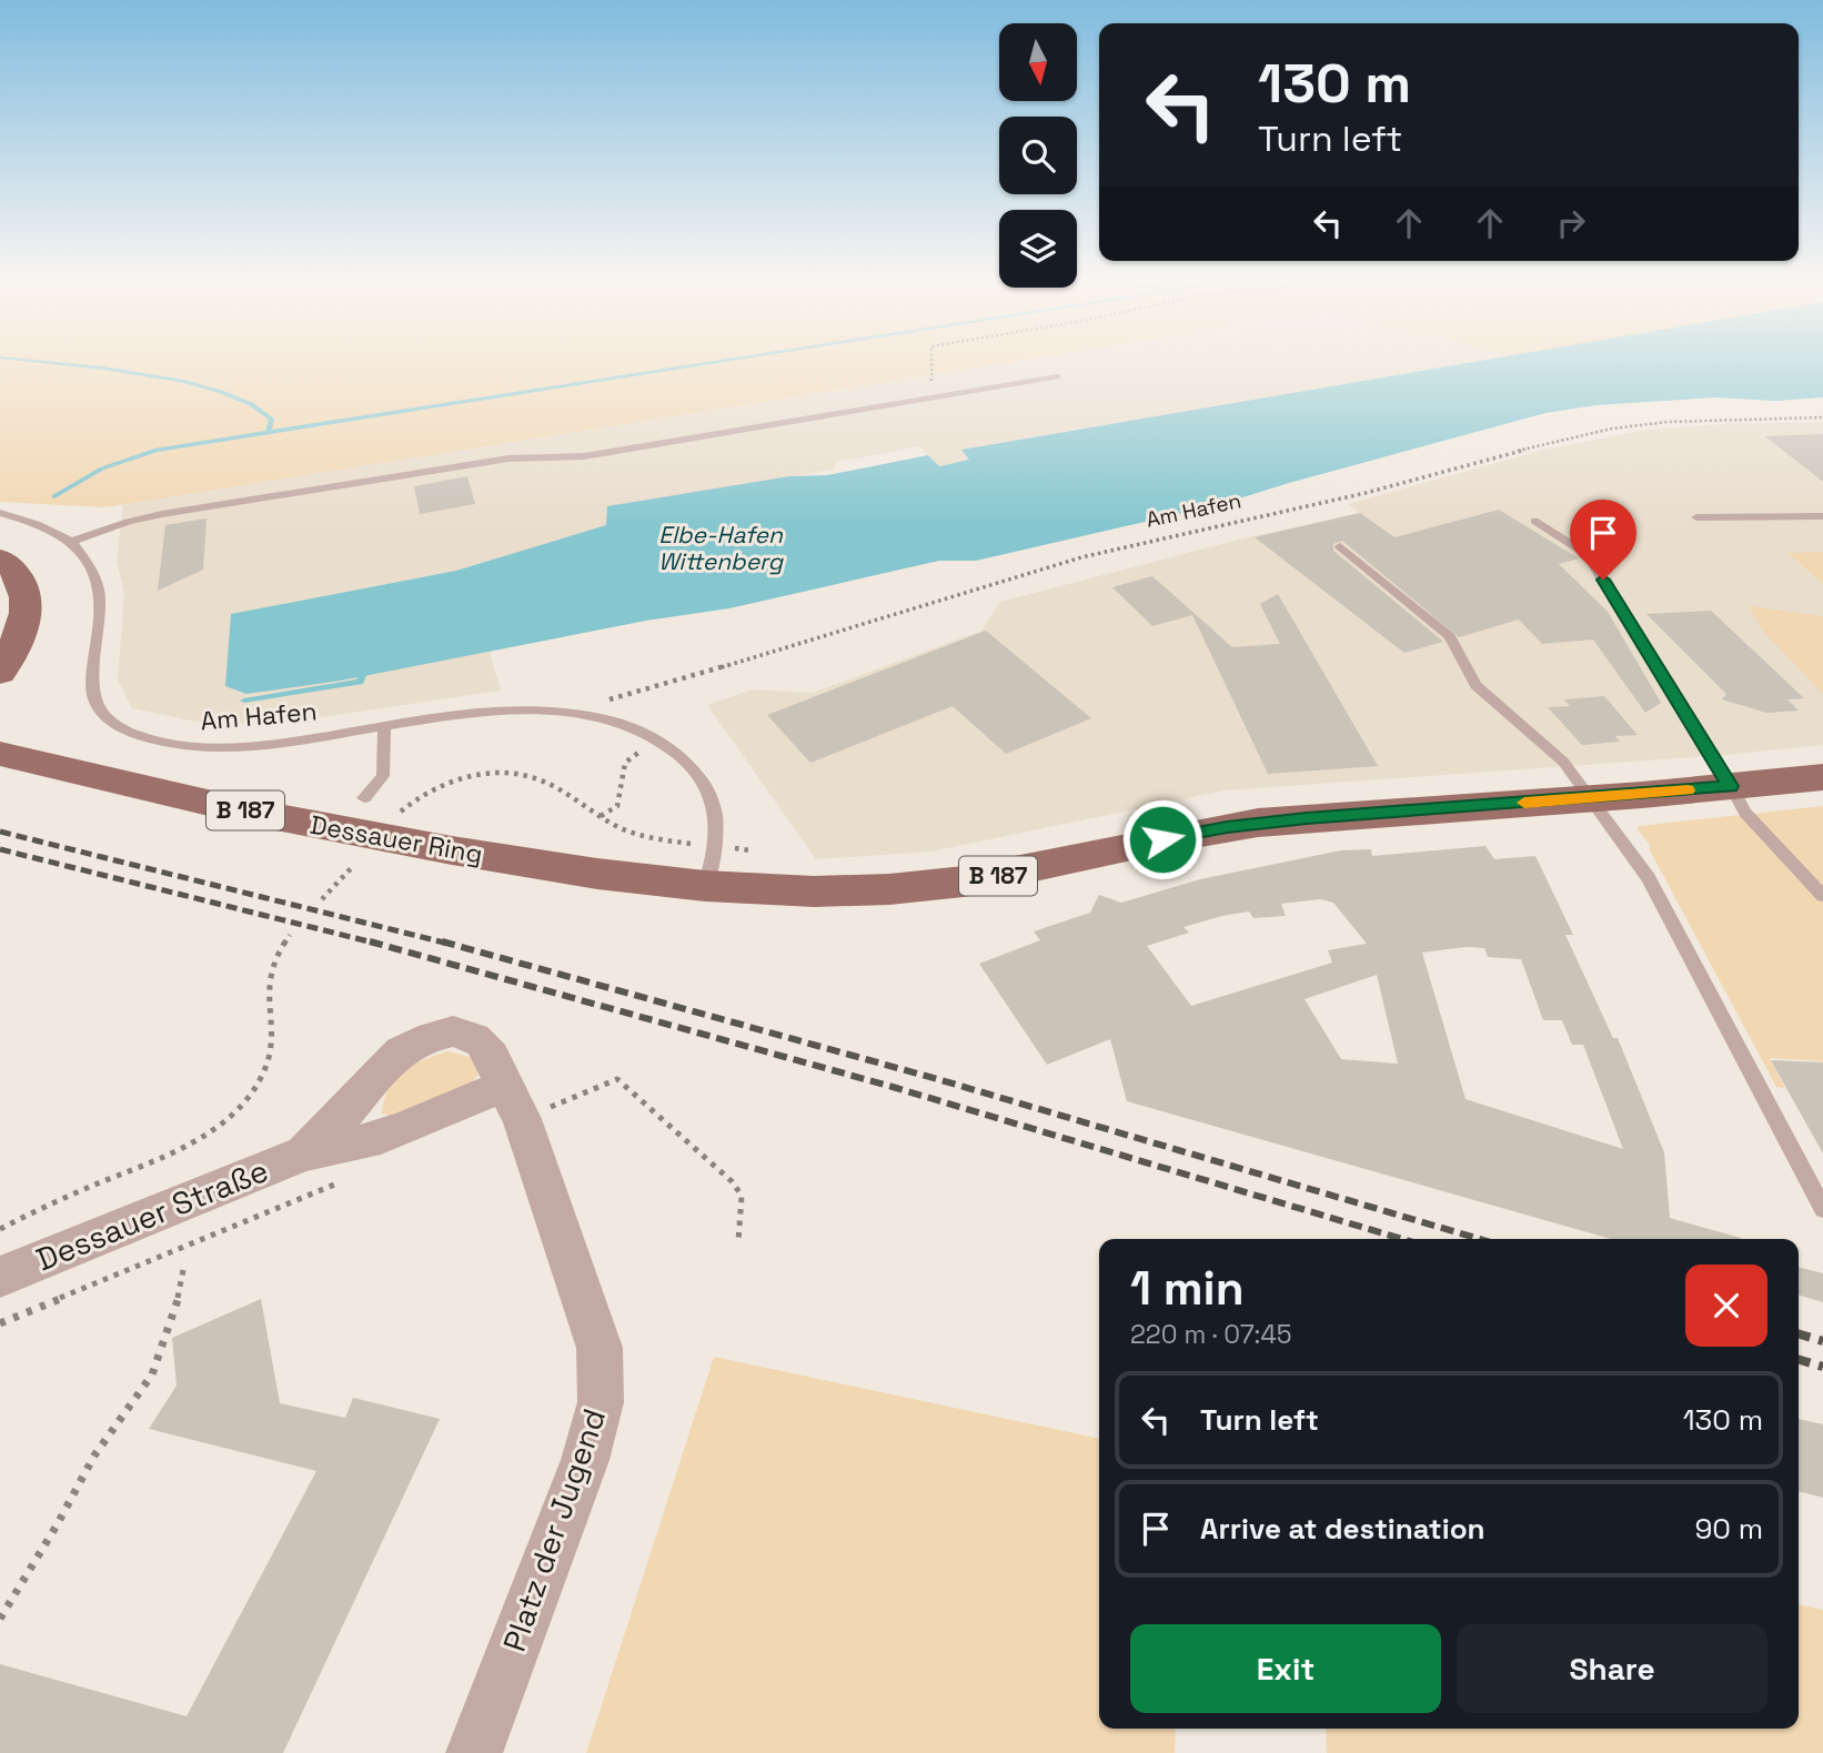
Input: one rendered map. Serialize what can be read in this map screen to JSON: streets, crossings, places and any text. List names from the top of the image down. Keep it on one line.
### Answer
{"streets":{"main road":["B 187","Dessauer Ring"],"street":["Dessauer Straße","Platz der Jugend"],"lane":["Am Hafen"]},"crossings":[["Am Hafen","B 187"],["Am Hafen","Dessauer Ring"],["B 187","Dessauer Ring"],["Dessauer Straße","Platz der Jugend"]],"water":["Elbe-Hafen Wittenberg"],"north":"bottom","page":{"turn":["130 m","Turn left"],"heading":["1 min","220 m · 07:45"],"list":[{"name":"Turn left","value":"130 m"},{"name":"Arrive at destination","value":"90 m"}],"buttons":["Exit","Share"]}}
